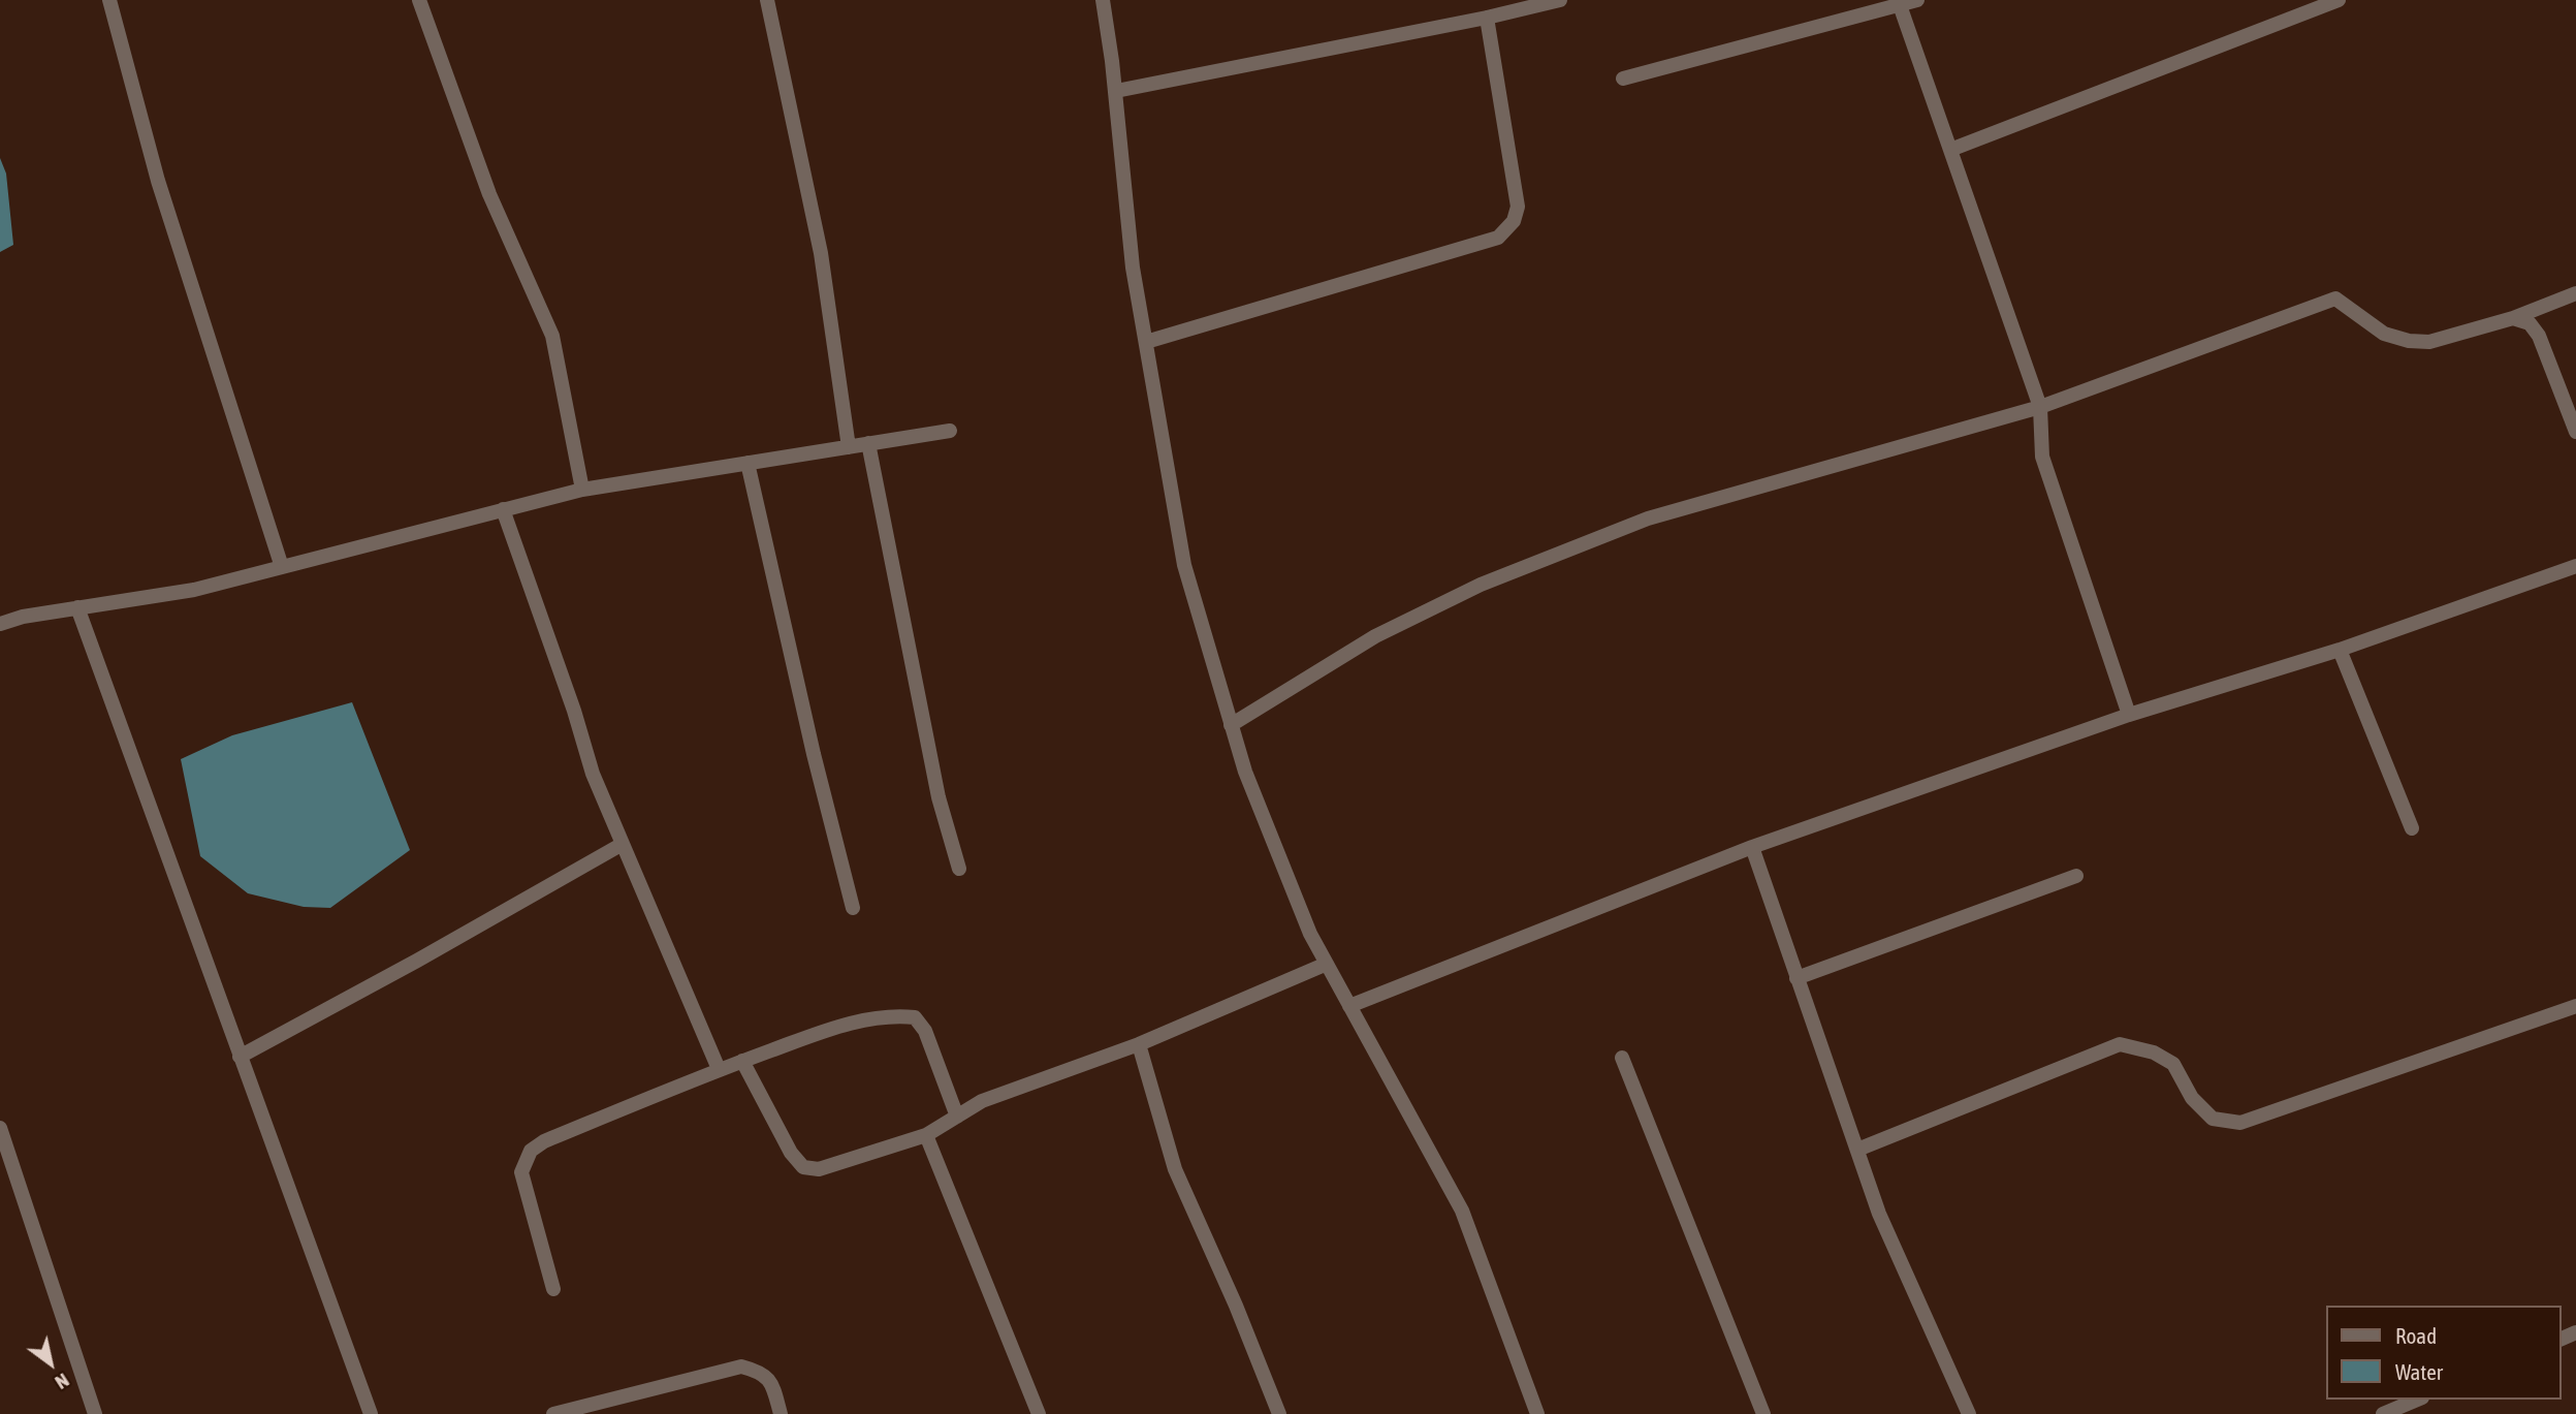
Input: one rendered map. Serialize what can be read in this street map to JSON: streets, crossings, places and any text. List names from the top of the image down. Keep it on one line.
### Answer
{"legend":["Road","Water"],"north":"bottom right"}
